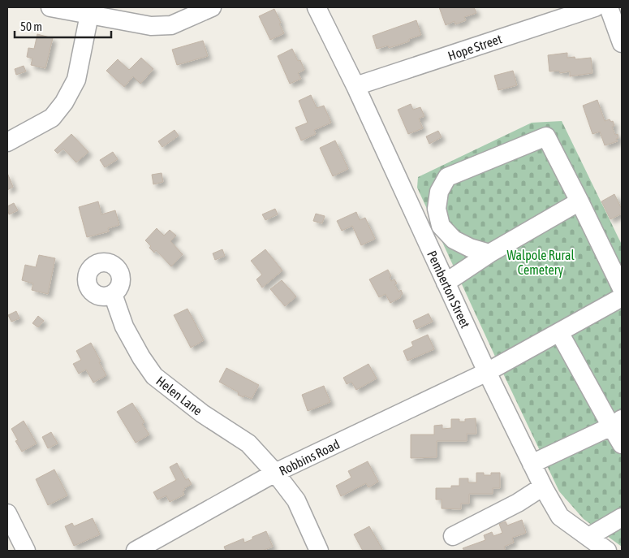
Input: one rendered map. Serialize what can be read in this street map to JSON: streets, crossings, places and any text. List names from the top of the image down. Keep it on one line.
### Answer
{"streets":{"street":["Hope Street","Pemberton Street","Helen Lane","Robbins Road"]},"crossings":[["Hope Street","Pemberton Street"],["Pemberton Street","Robbins Road"],["Helen Lane","Robbins Road"]],"parks":["Walpole Rural Cemetery"],"scale_bar":"50 m"}
